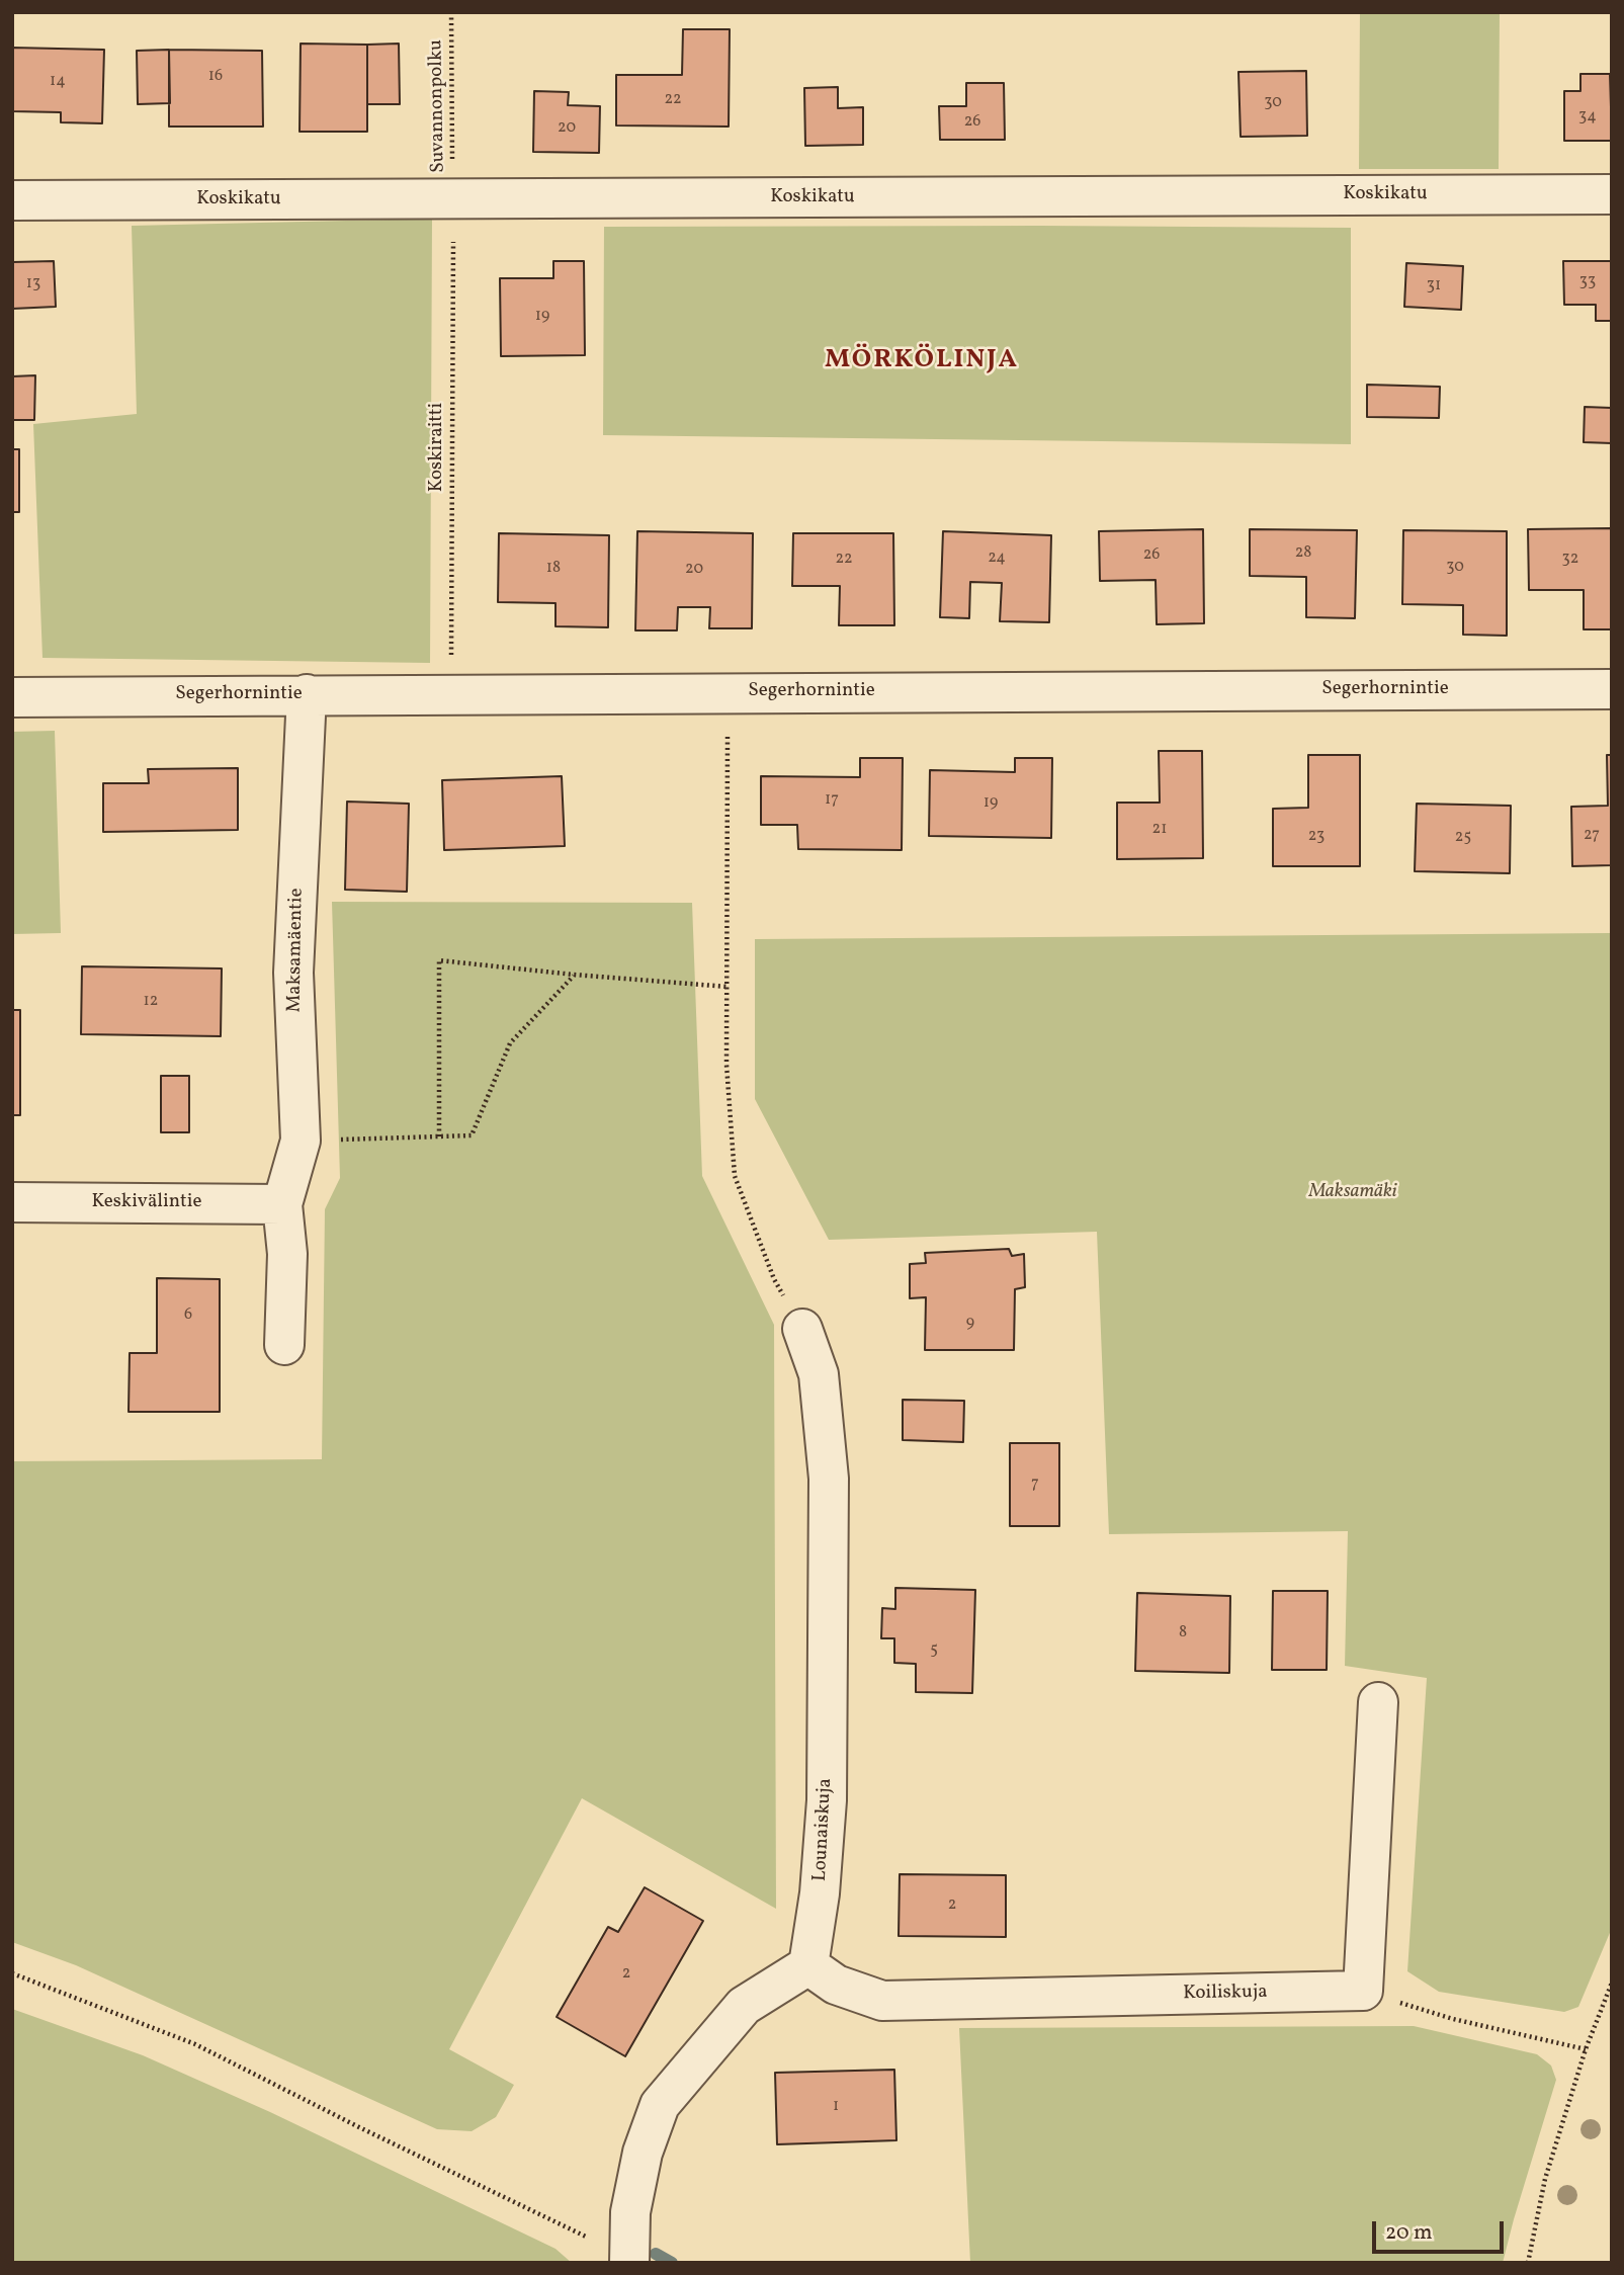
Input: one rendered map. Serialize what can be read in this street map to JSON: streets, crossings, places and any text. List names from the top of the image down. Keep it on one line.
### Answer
{"streets":{"street":["Koskikatu","Segerhornintie","Maksamäentie","Keskivälintie","Lounaiskuja","Koiliskuja"],"path":["Suvannonpolku","Koskiraitti"]},"crossings":[["Suvannonpolku","Koskikatu"],["Suvannonpolku","Koskiraitti"],["Koskikatu","Koskiraitti"],["Koskiraitti","Segerhornintie"],["Segerhornintie","Maksamäentie"],["Maksamäentie","Keskivälintie"],["Lounaiskuja","Koiliskuja"]],"districts":["MÖRKÖLINJA"],"parks":["Maksamäki"],"house_numbers":["16","14","22","30","34","26","20","33","13","31","19","28","26","24","22","32","30","18","20","17","19","21","27","23","25","12","6","9","7","8","5","2","2","1"],"scale_bar":"20 m"}
